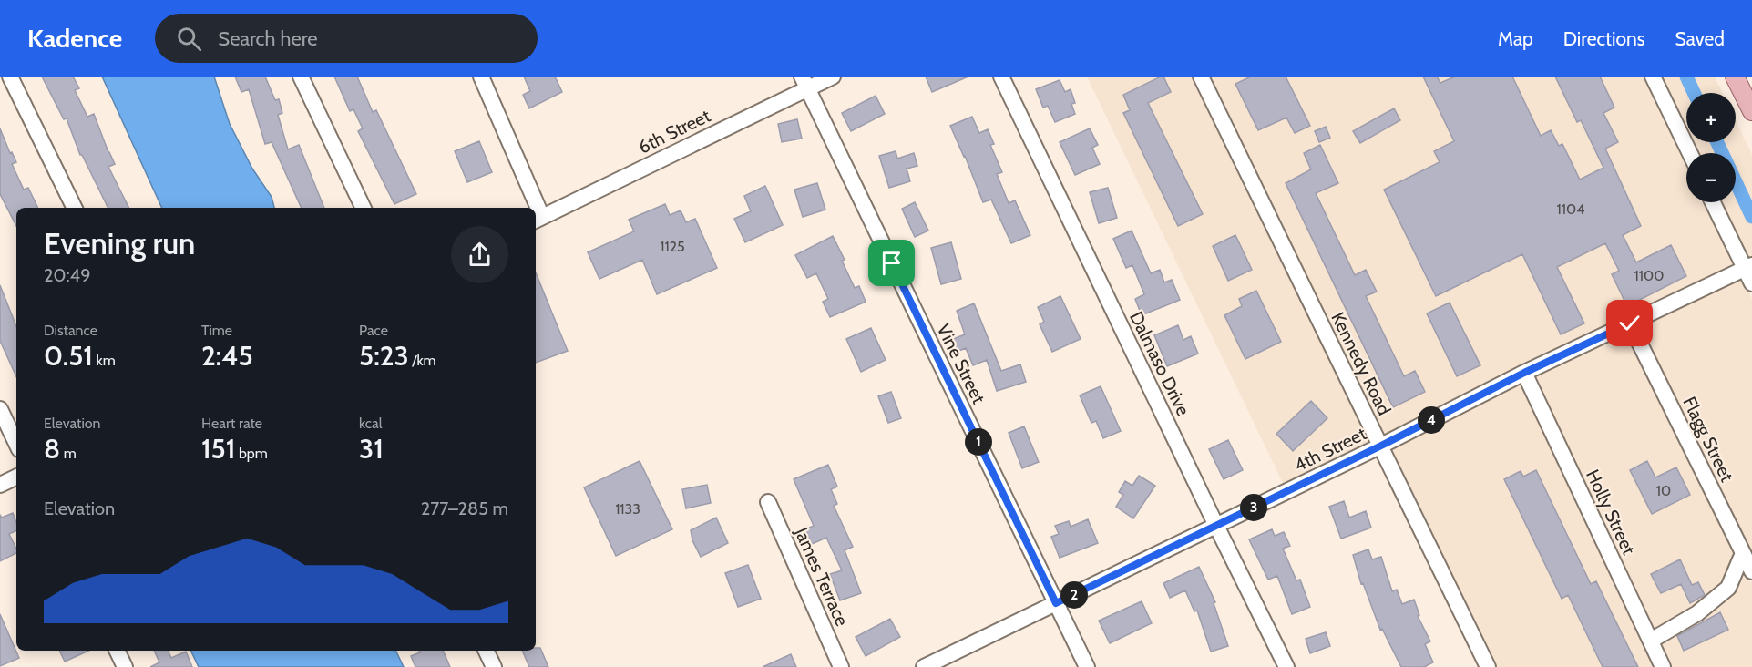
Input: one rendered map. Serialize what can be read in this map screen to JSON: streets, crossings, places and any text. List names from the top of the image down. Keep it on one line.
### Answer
{"streets":{"street":["6th Street","Vine Street","Dalmaso Drive","Kennedy Road","Flagg Street","4th Street","Holly Street","James Terrace"]},"crossings":[["6th Street","Vine Street"],["Vine Street","4th Street"],["Dalmaso Drive","4th Street"],["Kennedy Road","4th Street"],["Flagg Street","4th Street"],["4th Street","Holly Street"]],"house_numbers":["1104","1125","1100","10","1133"],"page":{"header":"Kadence","search":"Search here","nav":["Map","Directions","Saved"],"map_buttons":["+","−"],"heading":["Evening run","20:49"],"stats":[["Distance","0.51 km"],["Time","2:45"],["Pace","5:23 /km"],["Elevation","8 m"],["Heart rate","151 bpm"],["kcal","31"]],"pins":["4","1","3","2"],"chart":["Elevation","277–285 m"]}}
